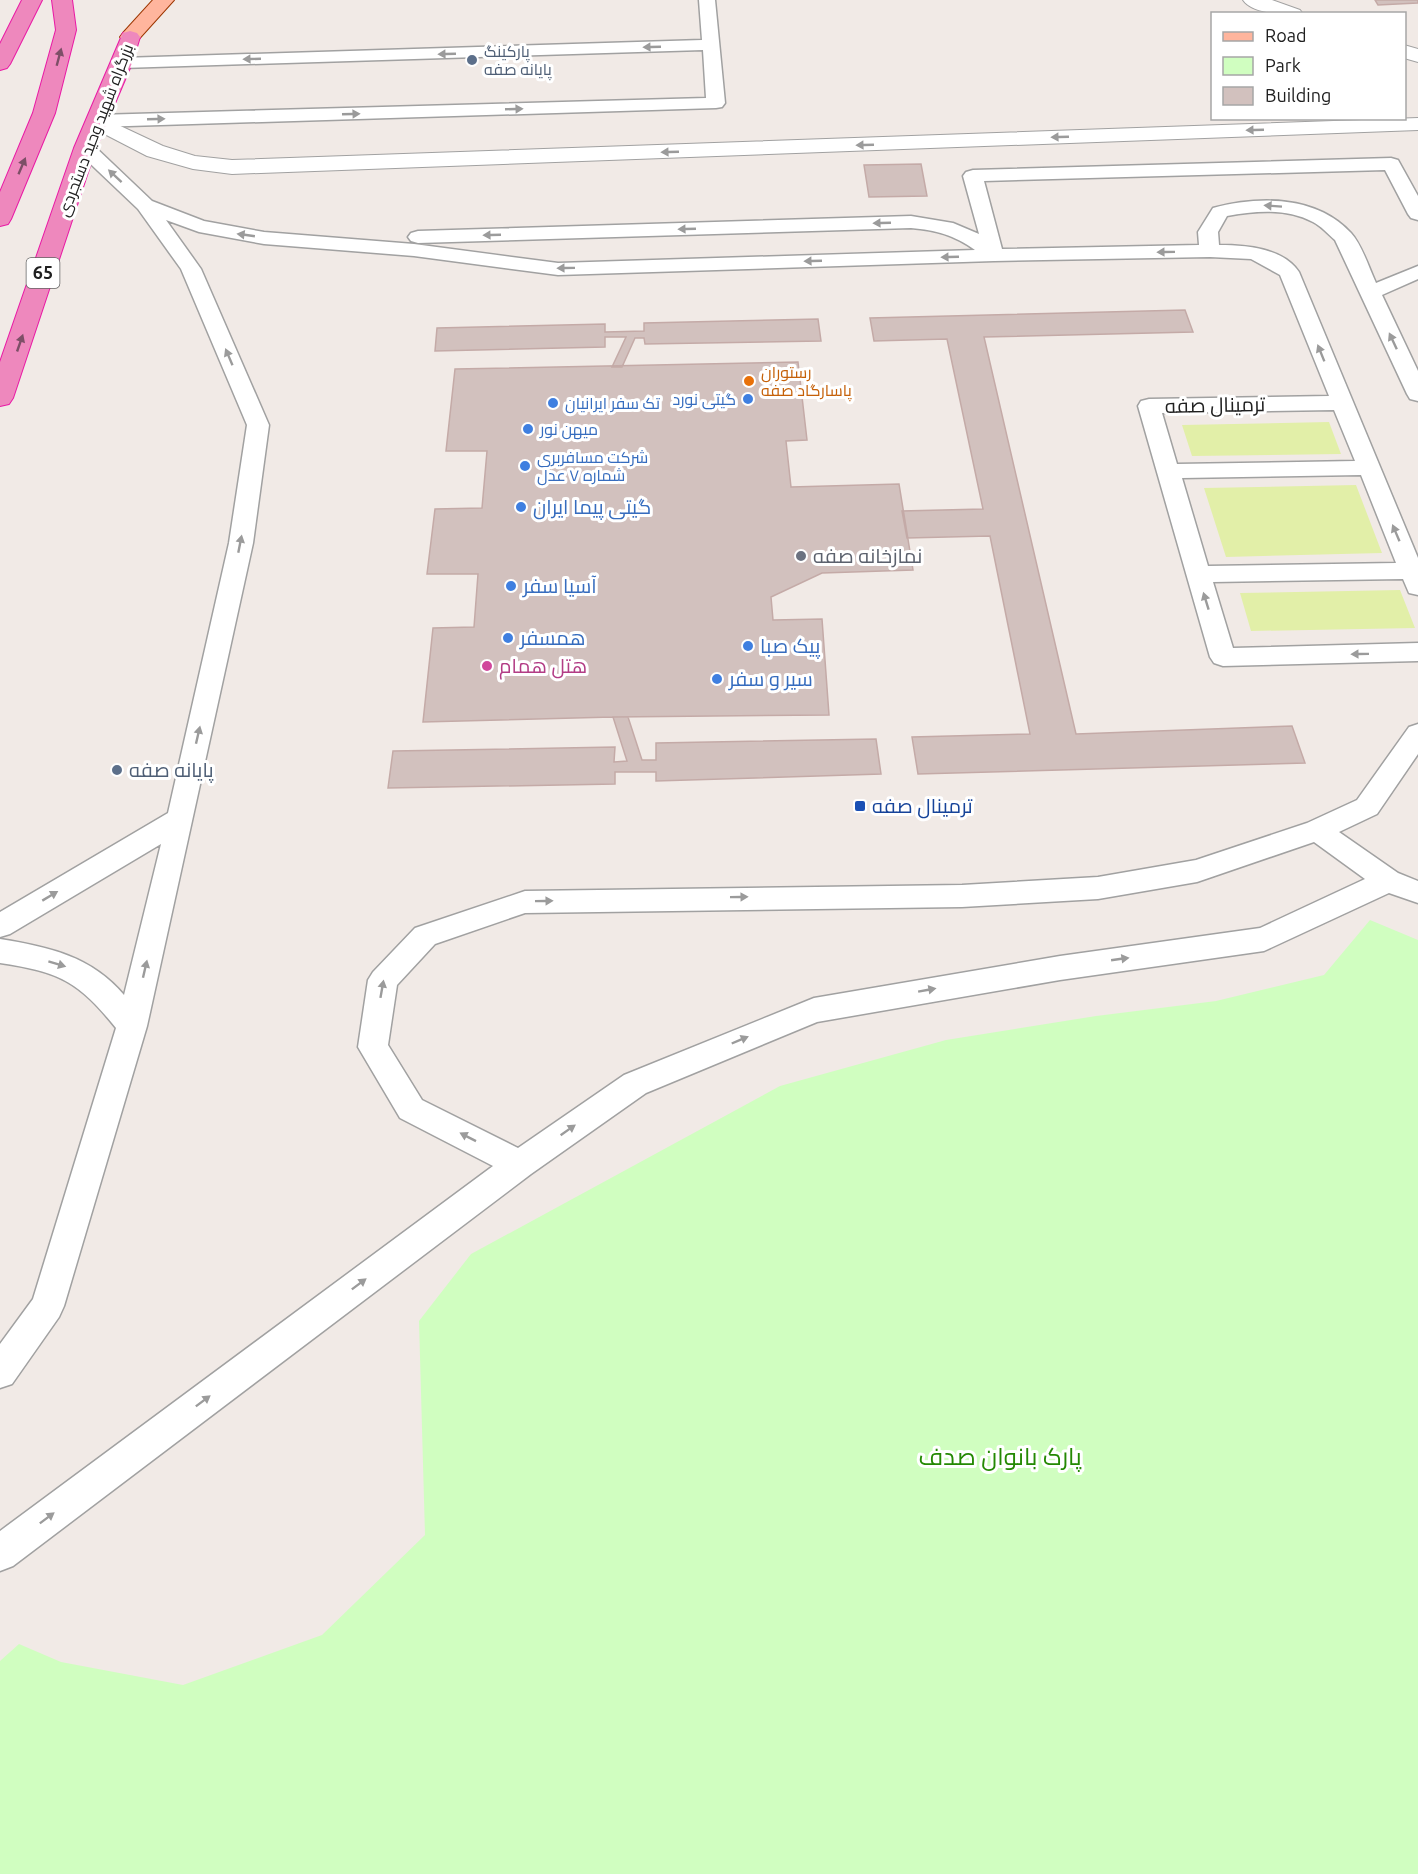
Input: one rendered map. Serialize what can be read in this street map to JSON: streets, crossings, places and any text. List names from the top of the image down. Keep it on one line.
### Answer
{"streets":{"highway":["بزرگراه شهید وحید دستجردی","65"],"lane":["ترمینال صفه"]},"one_way":["بزرگراه شهید وحید دستجردی"],"parks":["پارک بانوان صدف"],"places":{"other":["پارکینگ پایانه صفه","رستوران پاسارگاد صفه","گیتی نورد","تک سفر ایرانیان","میهن نور","شرکت مسافربری شماره ۷ عدل","گیتی پیما ایران","نمازخانه صفه","آسیا سفر","همسفر","پیک صبا","هتل همام","سیر و سفر","پایانه صفه"],"transit":["ترمینال صفه"]},"legend":["Road","Park","Building"]}
